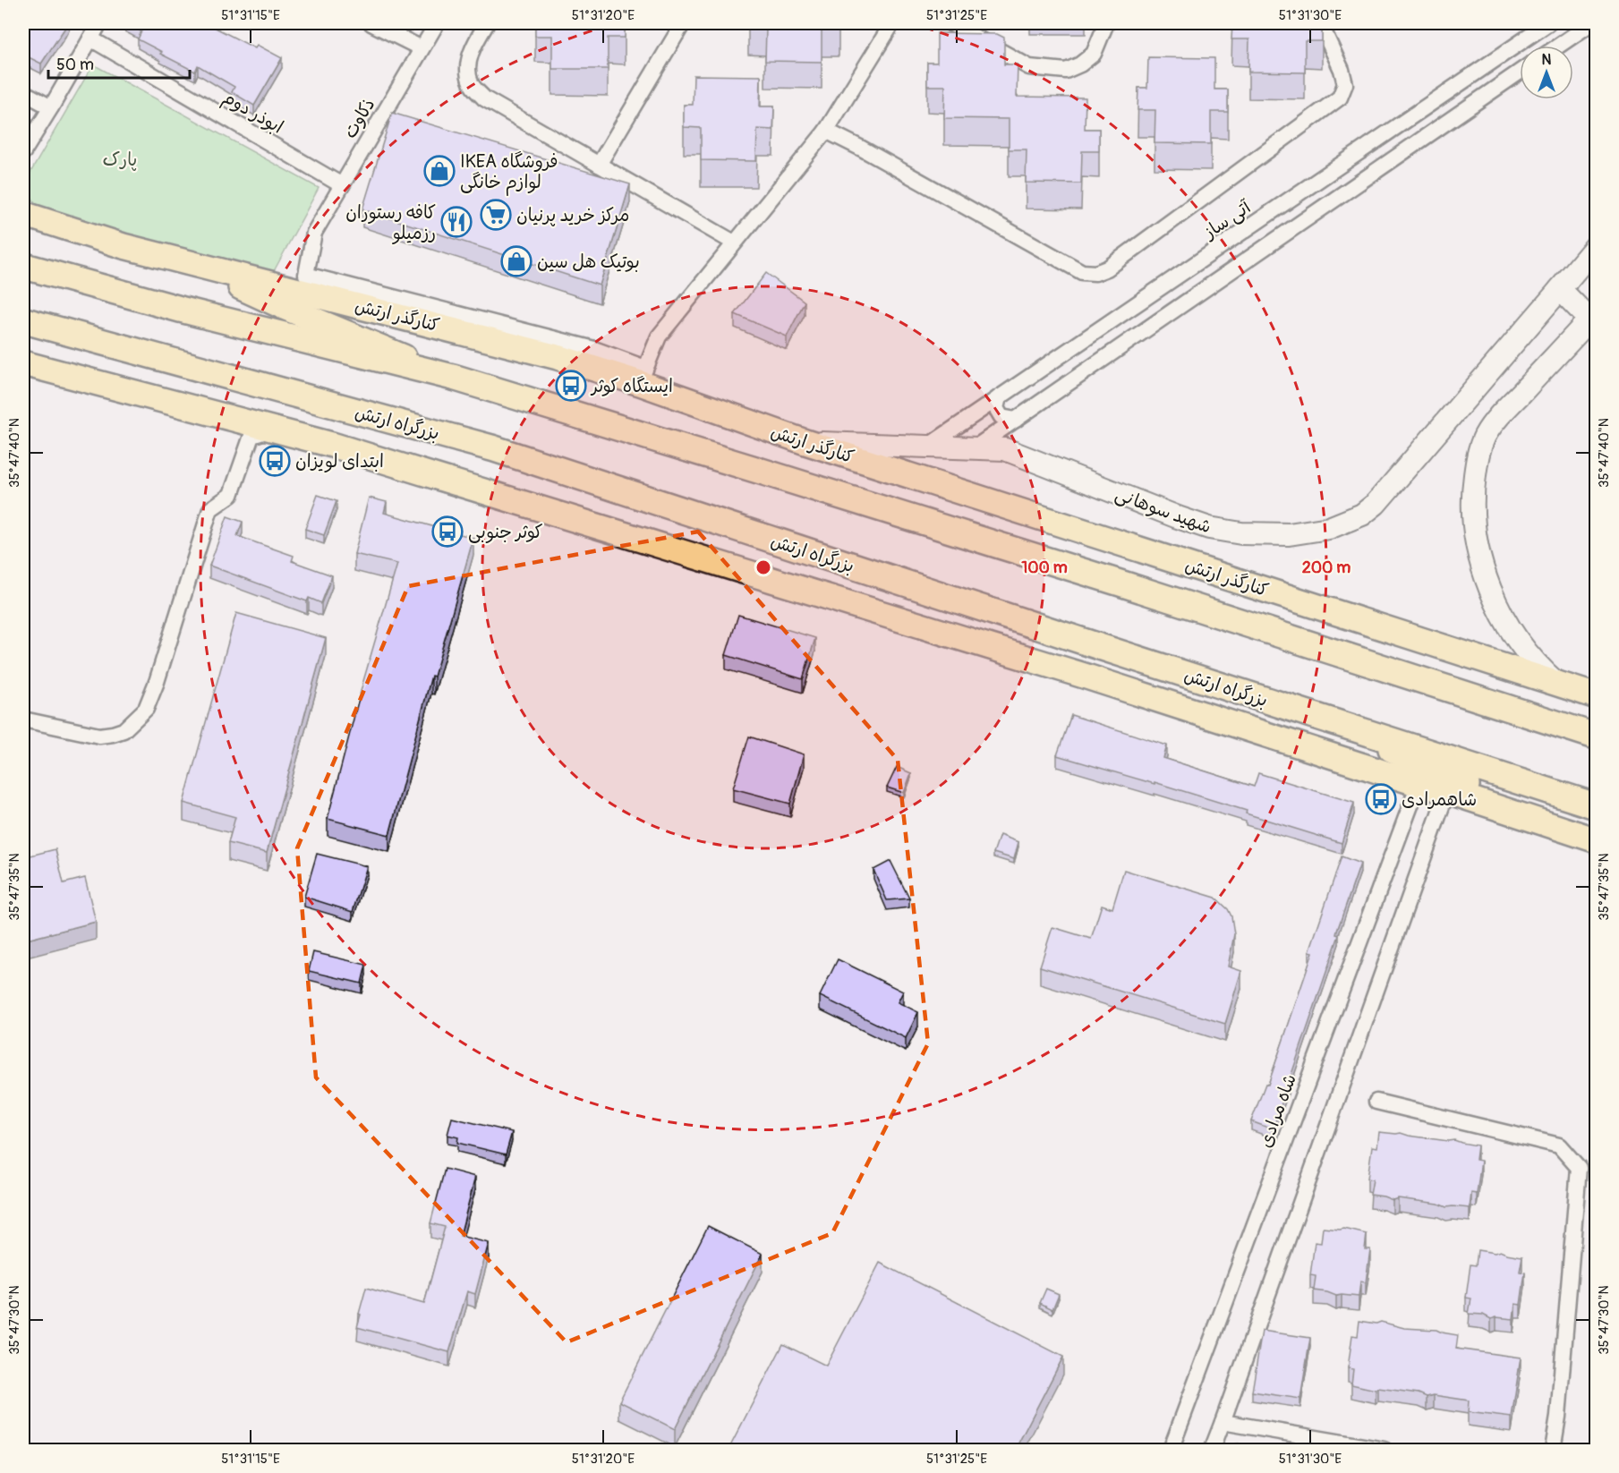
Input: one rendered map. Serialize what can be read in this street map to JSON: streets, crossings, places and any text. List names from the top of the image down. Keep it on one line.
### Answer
{"streets":{"highway":["بزرگراه ارتش"],"main road":["کنارگذر ارتش","شهید سوهانی"],"street":["ابوذر دوم","ذکاوت","آتی ساز","شاه مرادی"]},"crossings":[["ابوذر دوم","ذکاوت"],["ذکاوت","کنارگذر ارتش"],["آتی ساز","شهید سوهانی"],["کنارگذر ارتش","شهید سوهانی"]],"parks":["پارک"],"places":{"shop":["IKEA فروشگاه لوازم خانگی","بوتیک هل سین"],"supermarket":["مرکز خرید پرنیان"],"restaurant":["کافه رستوران رزمیلو"],"bus stop":["ایستگاه کوثر","ابتدای لویزان","کوثر جنوبی","شاهمرادی"]},"scale_bar":"50 m","north":"top","coordinates":["51°31'15\"E","51°31'20\"E","51°31'25\"E","51°31'30\"E","35°47'40\"N","35°47'35\"N","35°47'30\"N"],"rings":["100 m","200 m"]}
